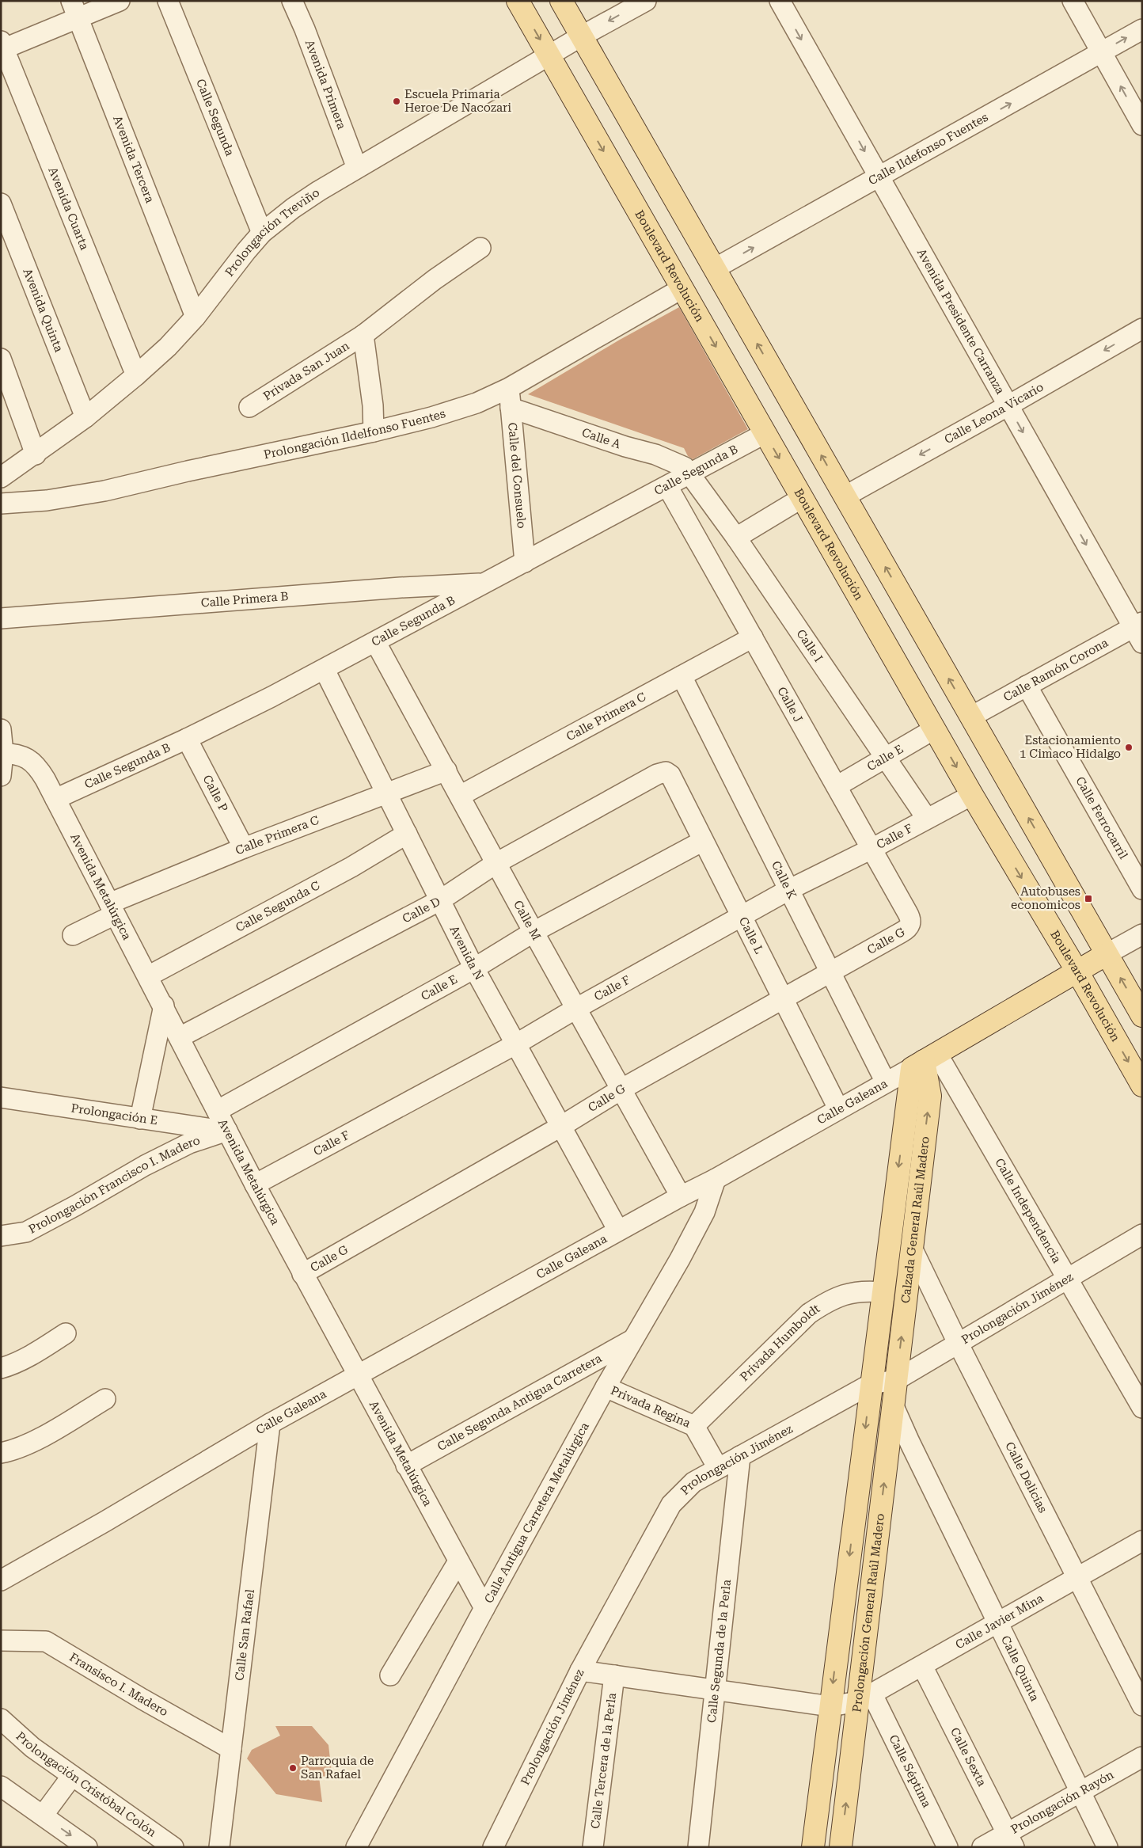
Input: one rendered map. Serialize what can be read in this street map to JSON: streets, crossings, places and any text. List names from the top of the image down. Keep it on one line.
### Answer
{"streets":{"main road":["Boulevard Revolución","Calle Galeana","Calzada General Raúl Madero","Prolongación General Raúl Madero"],"street":["Avenida Primera","Calle Segunda","Calle Ildefonso Fuentes","Avenida Tercera","Avenida Cuarta","Prolongación Treviño","Avenida Quinta","Avenida Presidente Carranza","Privada San Juan","Calle Leona Vicario","Prolongación Ildelfonso Fuentes","Calle A","Calle Segunda B","Calle del Consuelo","Calle Primera B","Calle I","Calle Ramón Corona","Calle J","Calle Primera C","Calle E","Calle P","Calle Ferrocarril","Calle F","Calle K","Avenida Metalúrgica","Calle Segunda C","Calle D","Calle M","Calle L","Calle G","Avenida N","Prolongación E","Prolongación Francisco I. Madero","Calle Independencia","Prolongación Jiménez","Privada Humboldt","Calle Segunda Antigua Carretera","Privada Regina","Calle Delicias","Calle Antigua Carretera Metalúrgica","Calle Javier Mina","Calle San Rafael","Calle Segunda de la Perla","Calle Quinta","Fransisco I. Madero","Calle Sexta","Calle Tercera de la Perla","Calle Séptima","Prolongación Cristóbal Colón","Prolongación Rayón"]},"crossings":[["Avenida Primera","Prolongación Treviño"],["Calle Segunda","Prolongación Treviño"],["Calle Ildefonso Fuentes","Avenida Presidente Carranza"],["Avenida Tercera","Prolongación Treviño"],["Avenida Cuarta","Prolongación Treviño"],["Prolongación Treviño","Boulevard Revolución"],["Prolongación Treviño","Avenida Quinta"],["Boulevard Revolución","Prolongación Ildelfonso Fuentes"],["Boulevard Revolución","Calle Segunda B"],["Boulevard Revolución","Calle E"],["Boulevard Revolución","Calle F"],["Boulevard Revolución","Calle Galeana"],["Avenida Presidente Carranza","Calle Leona Vicario"],["Avenida Presidente Carranza","Calle Ramón Corona"],["Prolongación Ildelfonso Fuentes","Calle del Consuelo"],["Calle A","Calle Segunda B"],["Calle A","Calle del Consuelo"],["Calle A","Calle I"],["Calle Segunda B","Calle del Consuelo"],["Calle Segunda B","Calle Primera B"],["Calle Segunda B","Calle I"],["Calle Segunda B","Calle J"],["Calle Segunda B","Calle P"],["Calle Segunda B","Avenida Metalúrgica"],["Calle Segunda B","Calle M"],["Calle Segunda B","Avenida N"],["Calle I","Calle E"],["Calle I","Calle F"],["Calle Ramón Corona","Calle Ferrocarril"],["Calle J","Calle Primera C"],["Calle J","Calle E"],["Calle J","Calle F"],["Calle J","Calle G"],["Calle Primera C","Calle P"],["Calle Primera C","Calle K"],["Calle Primera C","Avenida Metalúrgica"],["Calle Primera C","Calle M"],["Calle Primera C","Avenida N"],["Calle E","Avenida Metalúrgica"],["Calle E","Calle M"],["Calle E","Calle L"],["Calle E","Avenida N"],["Calle F","Calle K"],["Calle F","Avenida Metalúrgica"],["Calle F","Calle M"],["Calle F","Calle L"],["Calle F","Avenida N"],["Calle K","Calle G"],["Calle K","Calle Galeana"],["Avenida Metalúrgica","Calle Segunda C"],["Avenida Metalúrgica","Calle D"],["Avenida Metalúrgica","Calle G"],["Avenida Metalúrgica","Calle Galeana"],["Avenida Metalúrgica","Prolongación E"],["Avenida Metalúrgica","Prolongación Francisco I. Madero"],["Avenida Metalúrgica","Calle Segunda Antigua Carretera"],["Avenida Metalúrgica","Calle Antigua Carretera Metalúrgica"],["Calle Segunda C","Avenida N"],["Calle D","Calle M"],["Calle D","Calle L"],["Calle D","Avenida N"],["Calle M","Calle G"],["Calle M","Calle Galeana"],["Calle L","Calle G"],["Calle L","Calle Galeana"],["Calle G","Avenida N"],["Avenida N","Calle Galeana"],["Calle Galeana","Calle Independencia"],["Calle Galeana","Calzada General Raúl Madero"],["Calle Galeana","Calle Antigua Carretera Metalúrgica"],["Calle Galeana","Calle San Rafael"],["Prolongación E","Prolongación Francisco I. Madero"],["Calle Independencia","Calzada General Raúl Madero"],["Calle Independencia","Prolongación Jiménez"],["Calzada General Raúl Madero","Prolongación Jiménez"],["Calzada General Raúl Madero","Privada Humboldt"],["Calzada General Raúl Madero","Calle Delicias"],["Calzada General Raúl Madero","Prolongación General Raúl Madero"],["Prolongación Jiménez","Privada Regina"],["Prolongación Jiménez","Calle Delicias"],["Prolongación Jiménez","Prolongación General Raúl Madero"],["Prolongación Jiménez","Calle Javier Mina"],["Prolongación Jiménez","Calle Segunda de la Perla"],["Privada Humboldt","Privada Regina"],["Calle Segunda Antigua Carretera","Calle Antigua Carretera Metalúrgica"],["Privada Regina","Calle Antigua Carretera Metalúrgica"],["Calle Delicias","Calle Javier Mina"],["Prolongación General Raúl Madero","Calle Javier Mina"],["Prolongación General Raúl Madero","Calle Quinta"],["Prolongación General Raúl Madero","Calle Séptima"],["Calle Javier Mina","Calle Segunda de la Perla"],["Calle Javier Mina","Calle Quinta"],["Calle Javier Mina","Calle Sexta"],["Calle Javier Mina","Calle Tercera de la Perla"],["Calle Javier Mina","Calle Séptima"],["Calle San Rafael","Fransisco I. Madero"],["Calle Quinta","Prolongación Rayón"],["Calle Sexta","Prolongación Rayón"]],"one_way":["Calle Ildefonso Fuentes","Avenida Presidente Carranza","Calle Leona Vicario"],"places":{"other":["Escuela Primaria Heroe De Nacozari","Estacionamiento 1 Cimaco Hidalgo","Parroquia de San Rafael"],"transit":["Autobuses economicos"]}}
